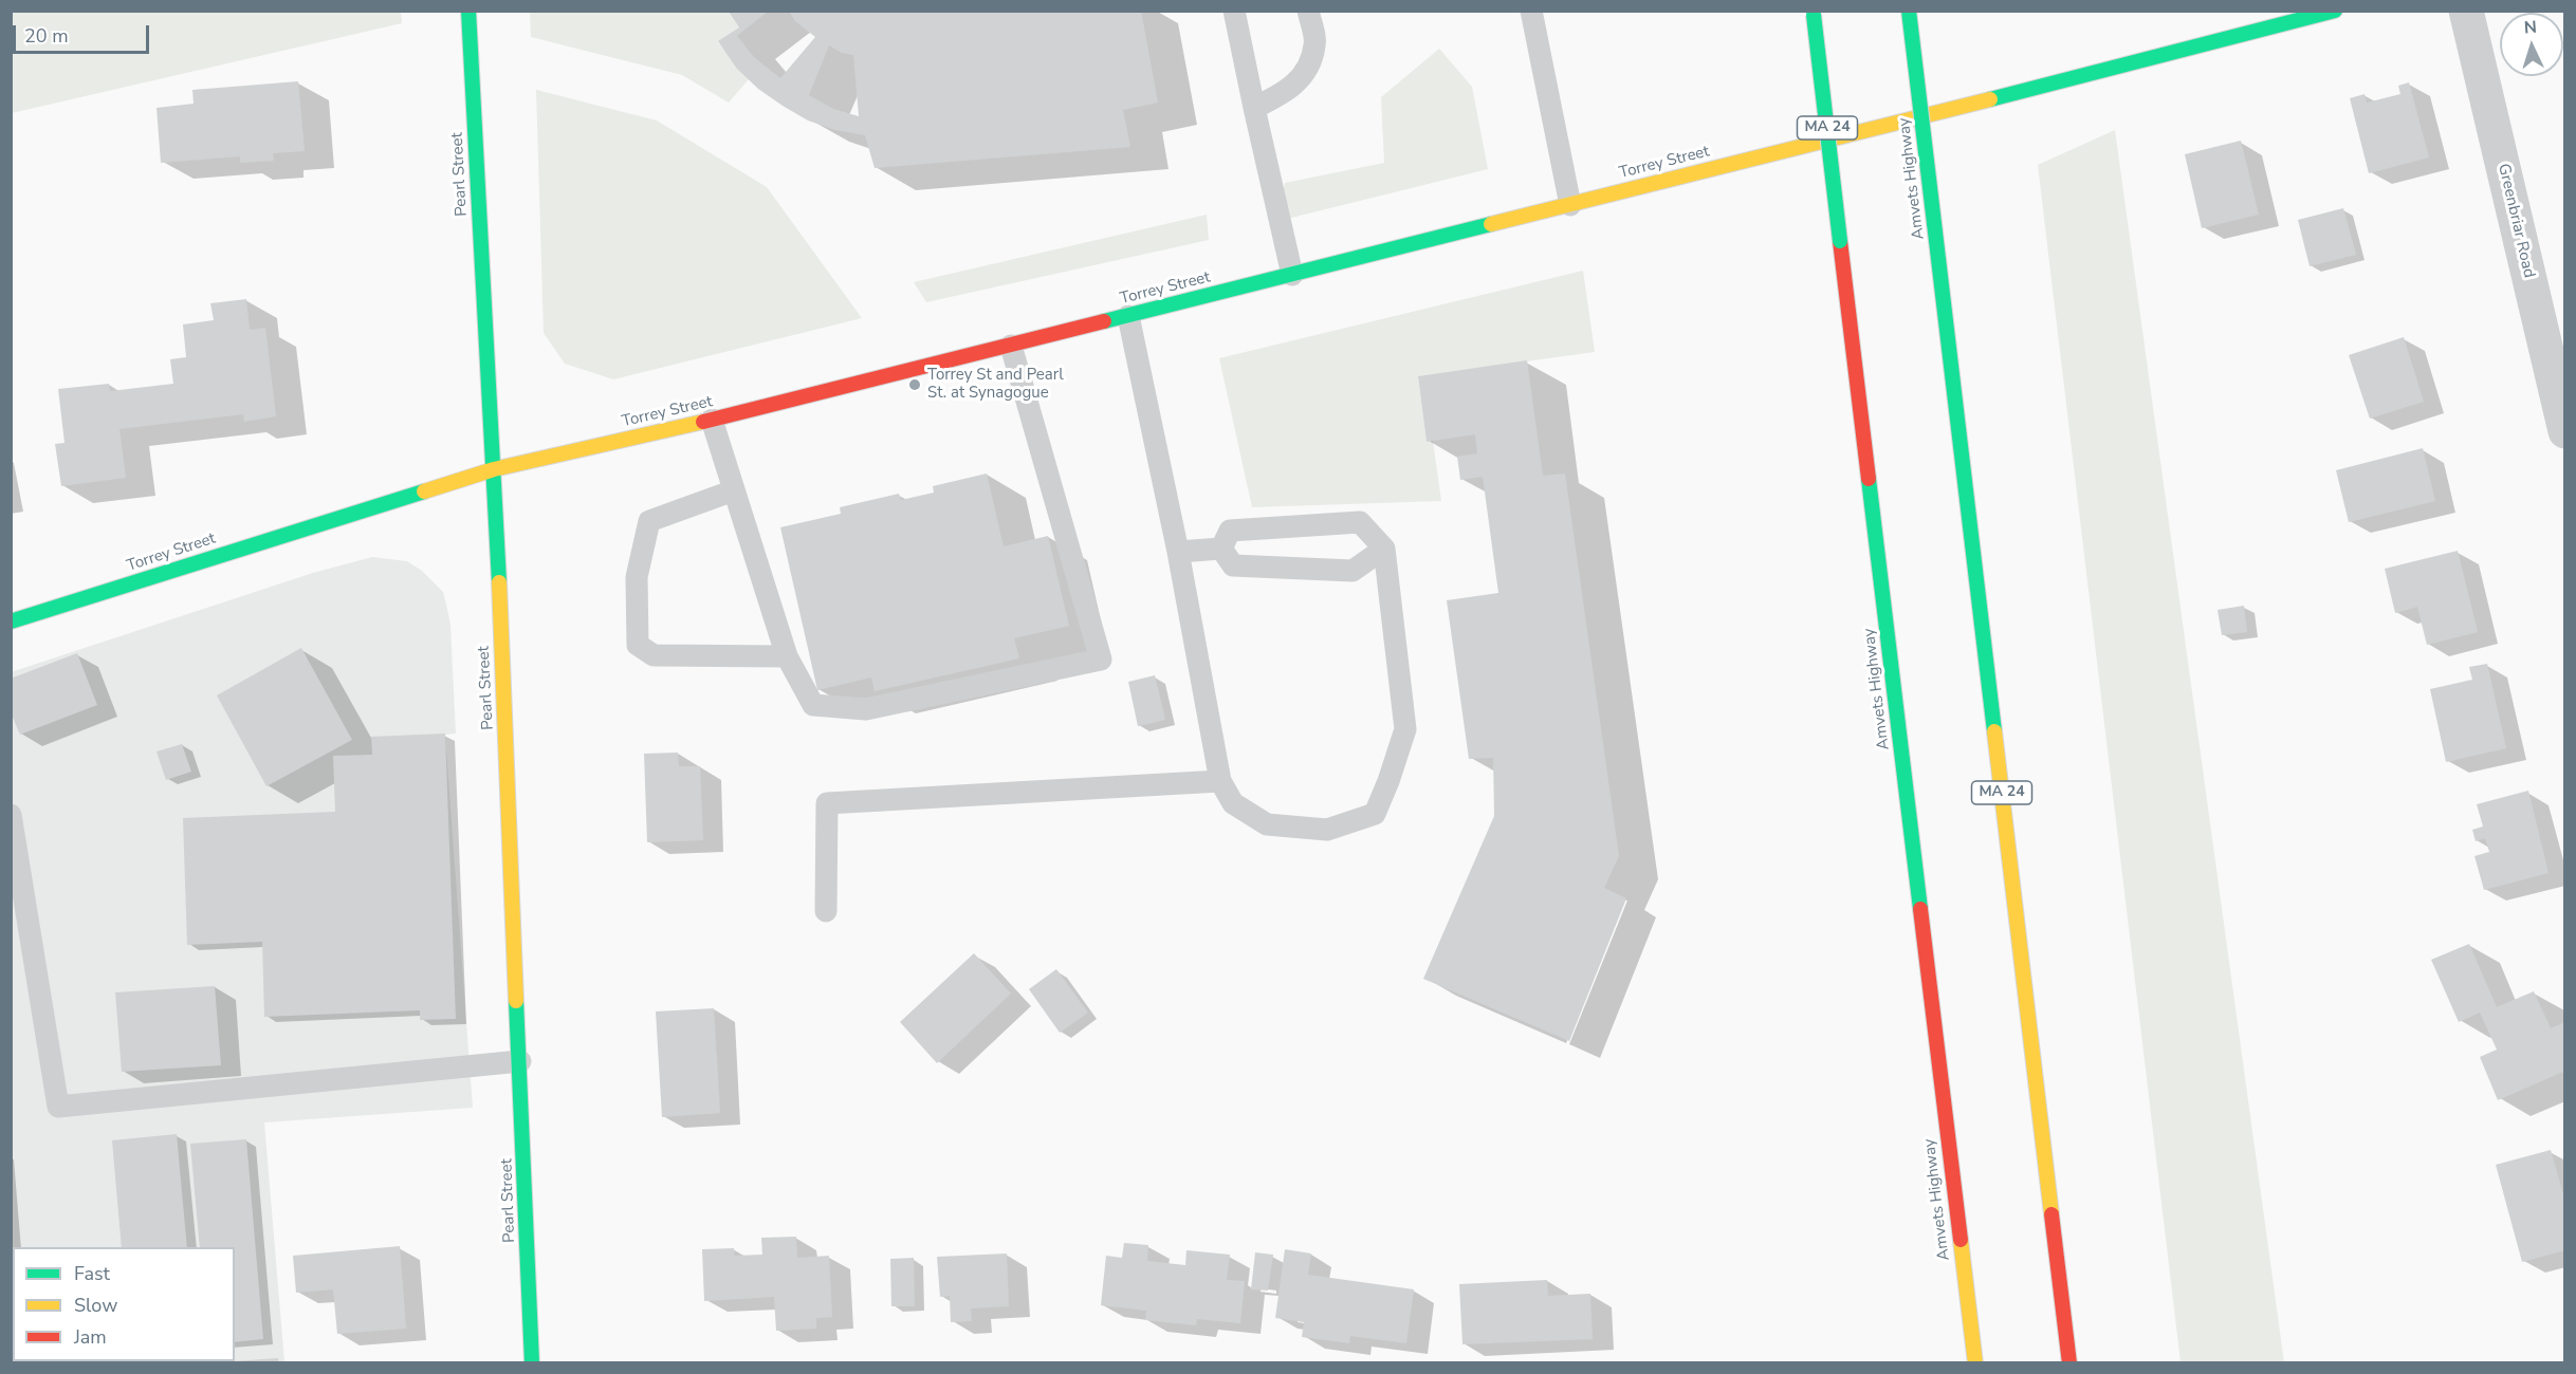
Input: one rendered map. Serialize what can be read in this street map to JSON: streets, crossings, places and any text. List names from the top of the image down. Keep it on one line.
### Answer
{"streets":{"main road":["MA 24","Torrey Street","Pearl Street","Amvets Highway"],"street":["Greenbriar Road"]},"crossings":[["Torrey Street","Pearl Street"]],"places":["Torrey St and Pearl St. at Synagogue"],"legend":["Fast","Slow","Jam"],"scale_bar":"20 m","north":"top"}
